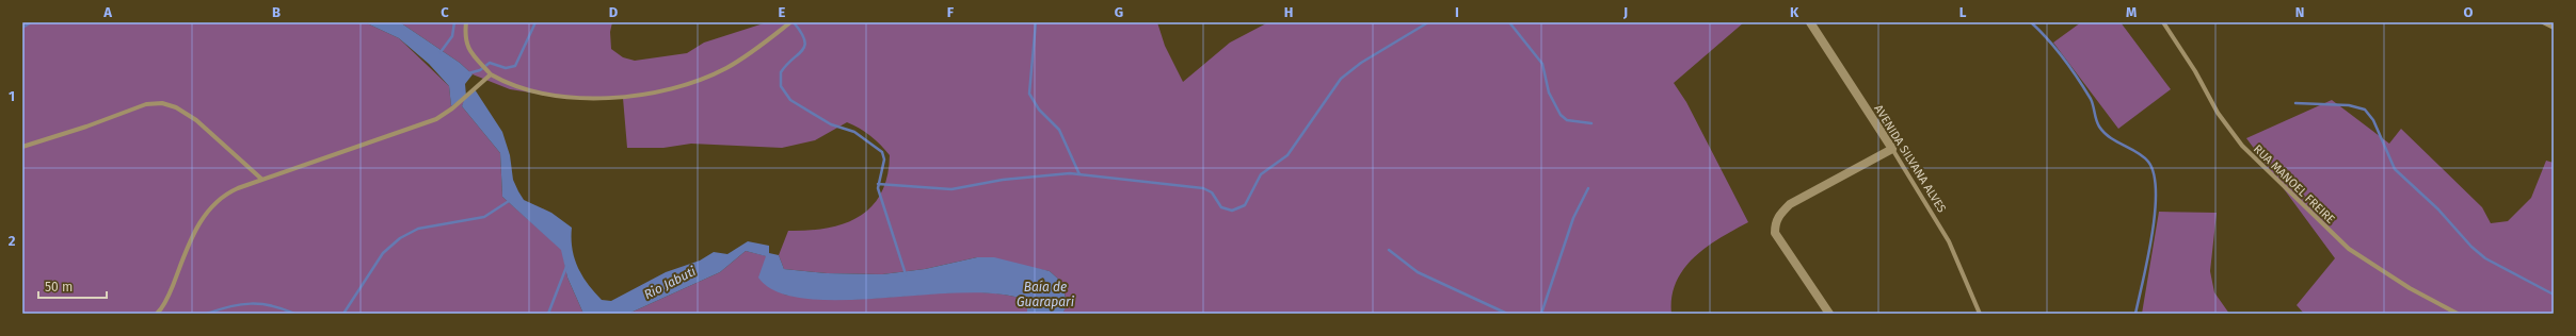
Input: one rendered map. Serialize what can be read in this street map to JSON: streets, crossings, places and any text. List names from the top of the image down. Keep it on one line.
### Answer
{"streets":{"street":["AVENIDA SILVANA ALVES","RUA MANOEL FREIRE"]},"water":["Rio Jabuti","Baía de Guarapari"],"scale_bar":"50 m","grid":{"columns":["A","B","C","D","E","F","G","H","I","J","K","L","M","N","O"],"rows":["1","2"]}}
